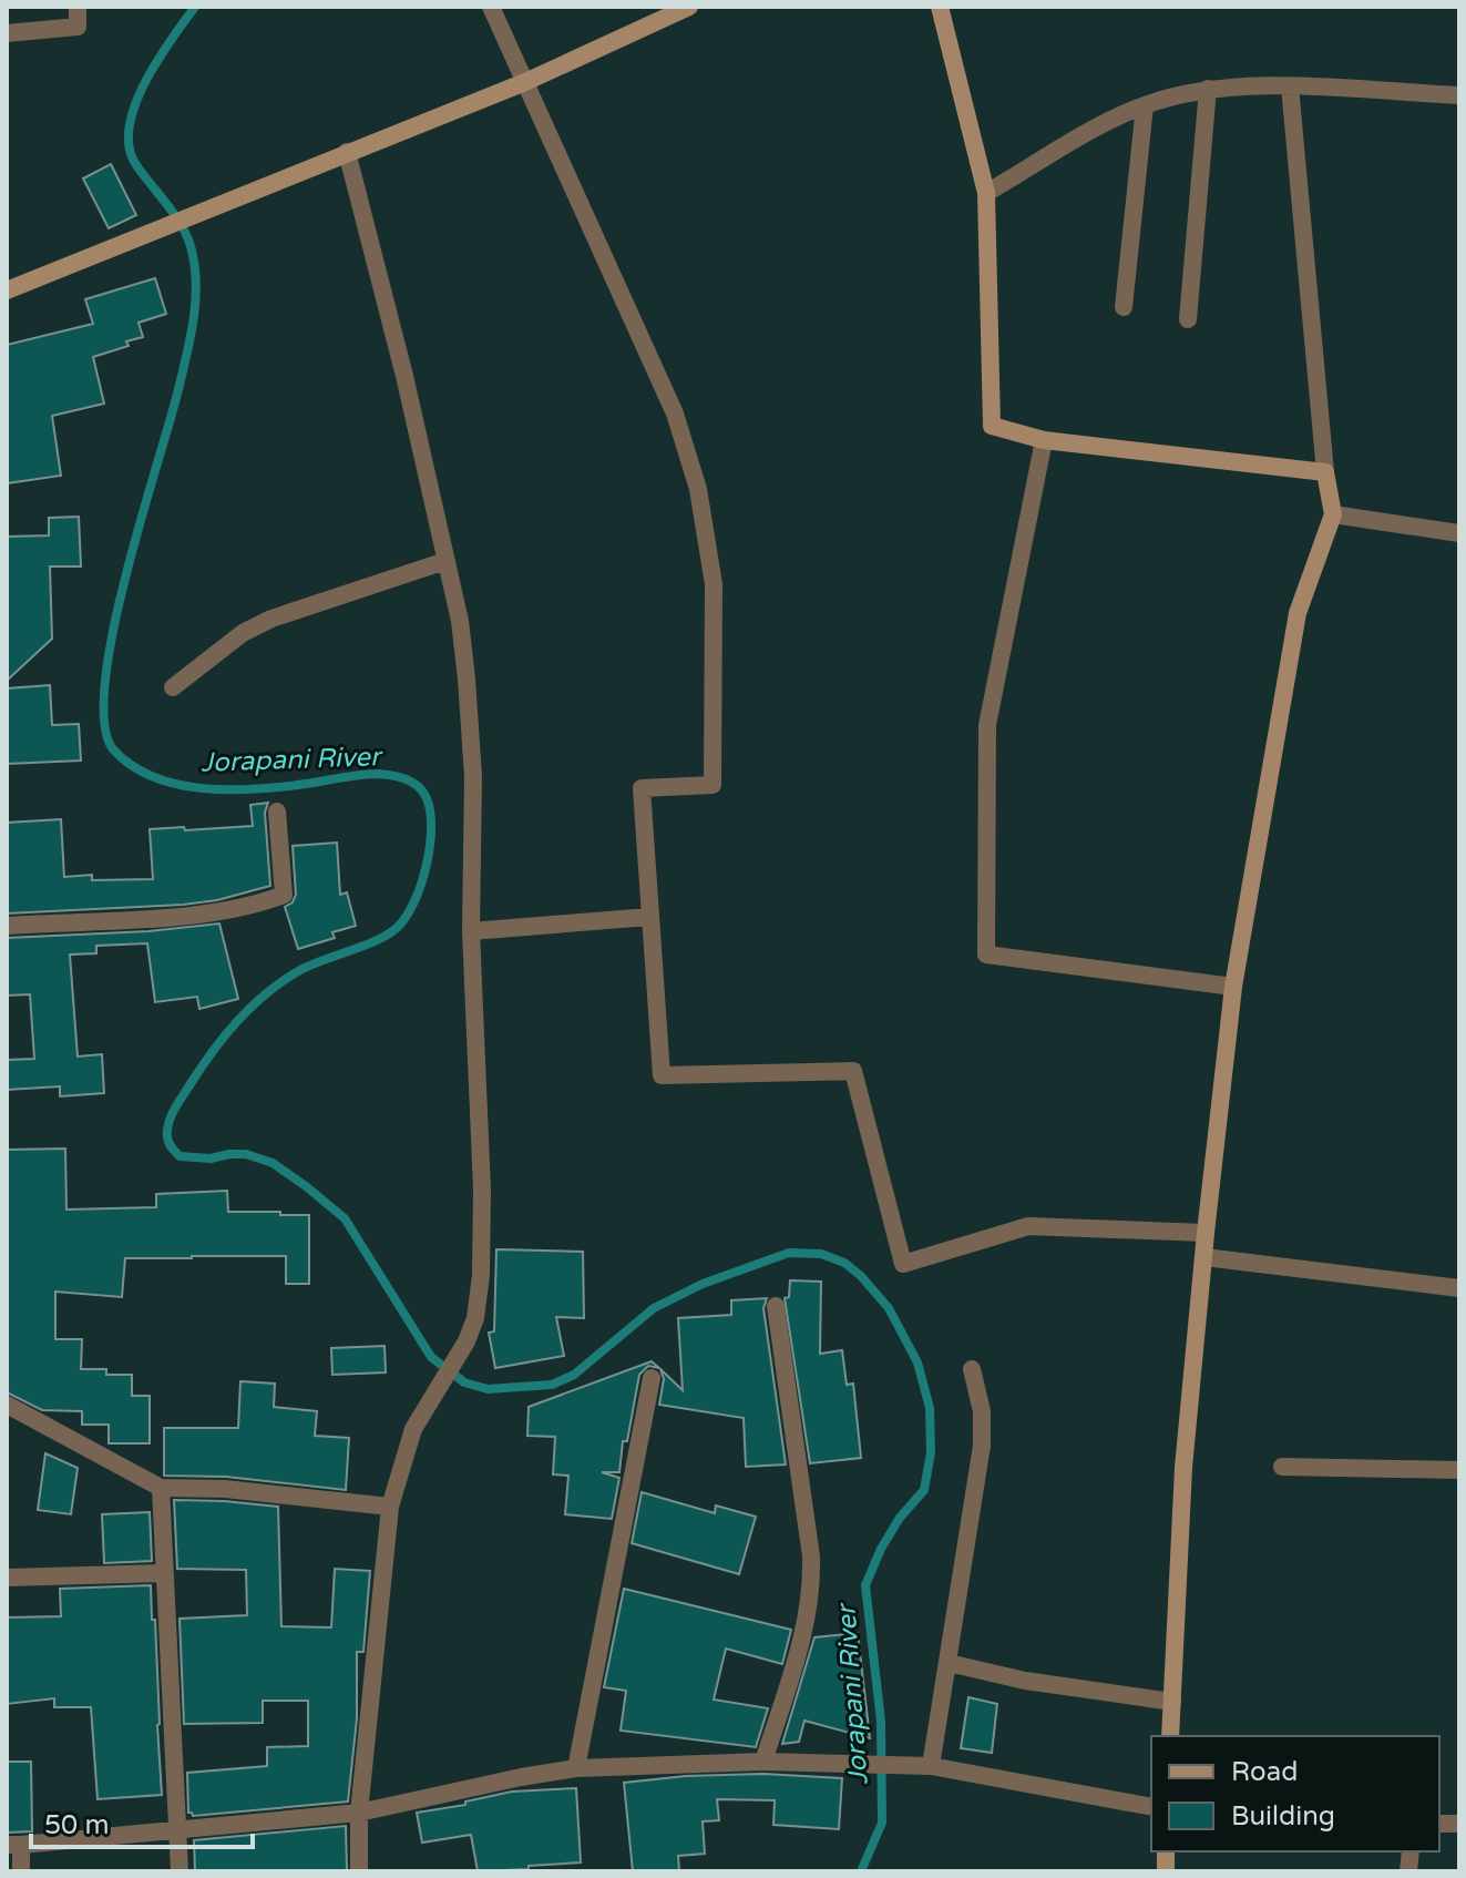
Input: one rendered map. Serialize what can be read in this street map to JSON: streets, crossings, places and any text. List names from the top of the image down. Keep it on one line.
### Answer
{"water":["Jorapani River"],"legend":["Road","Building"],"scale_bar":"50 m"}
